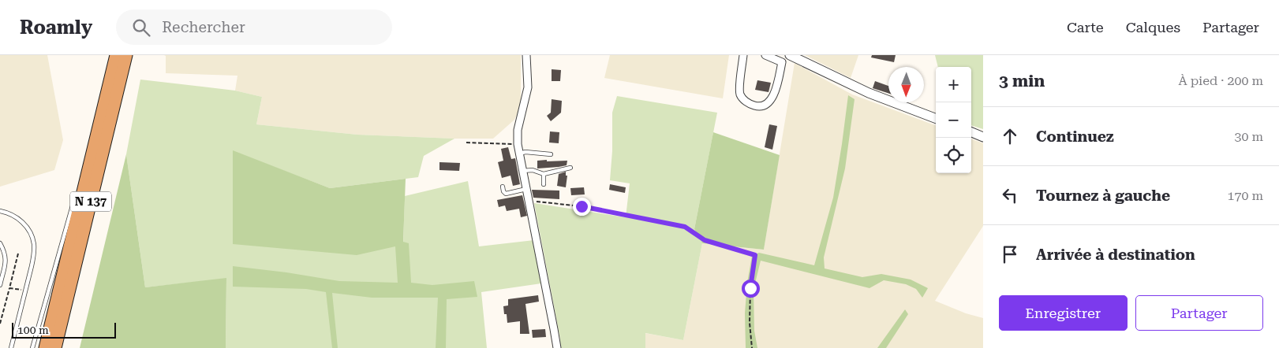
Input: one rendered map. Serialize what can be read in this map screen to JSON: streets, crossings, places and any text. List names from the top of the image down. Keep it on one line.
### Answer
{"streets":{"highway":["N 137"]},"scale_bar":"100 m","north":"bottom","page":{"header":"Roamly","search":"Rechercher","nav":["Carte","Calques","Partager"],"heading":["3 min","À pied · 200 m"],"map_buttons":["+","−"],"list":[["Continuez","30 m"],["Tournez à gauche","170 m"],"Arrivée à destination"],"buttons":["Enregistrer","Partager"],"scale":"100 m"}}
